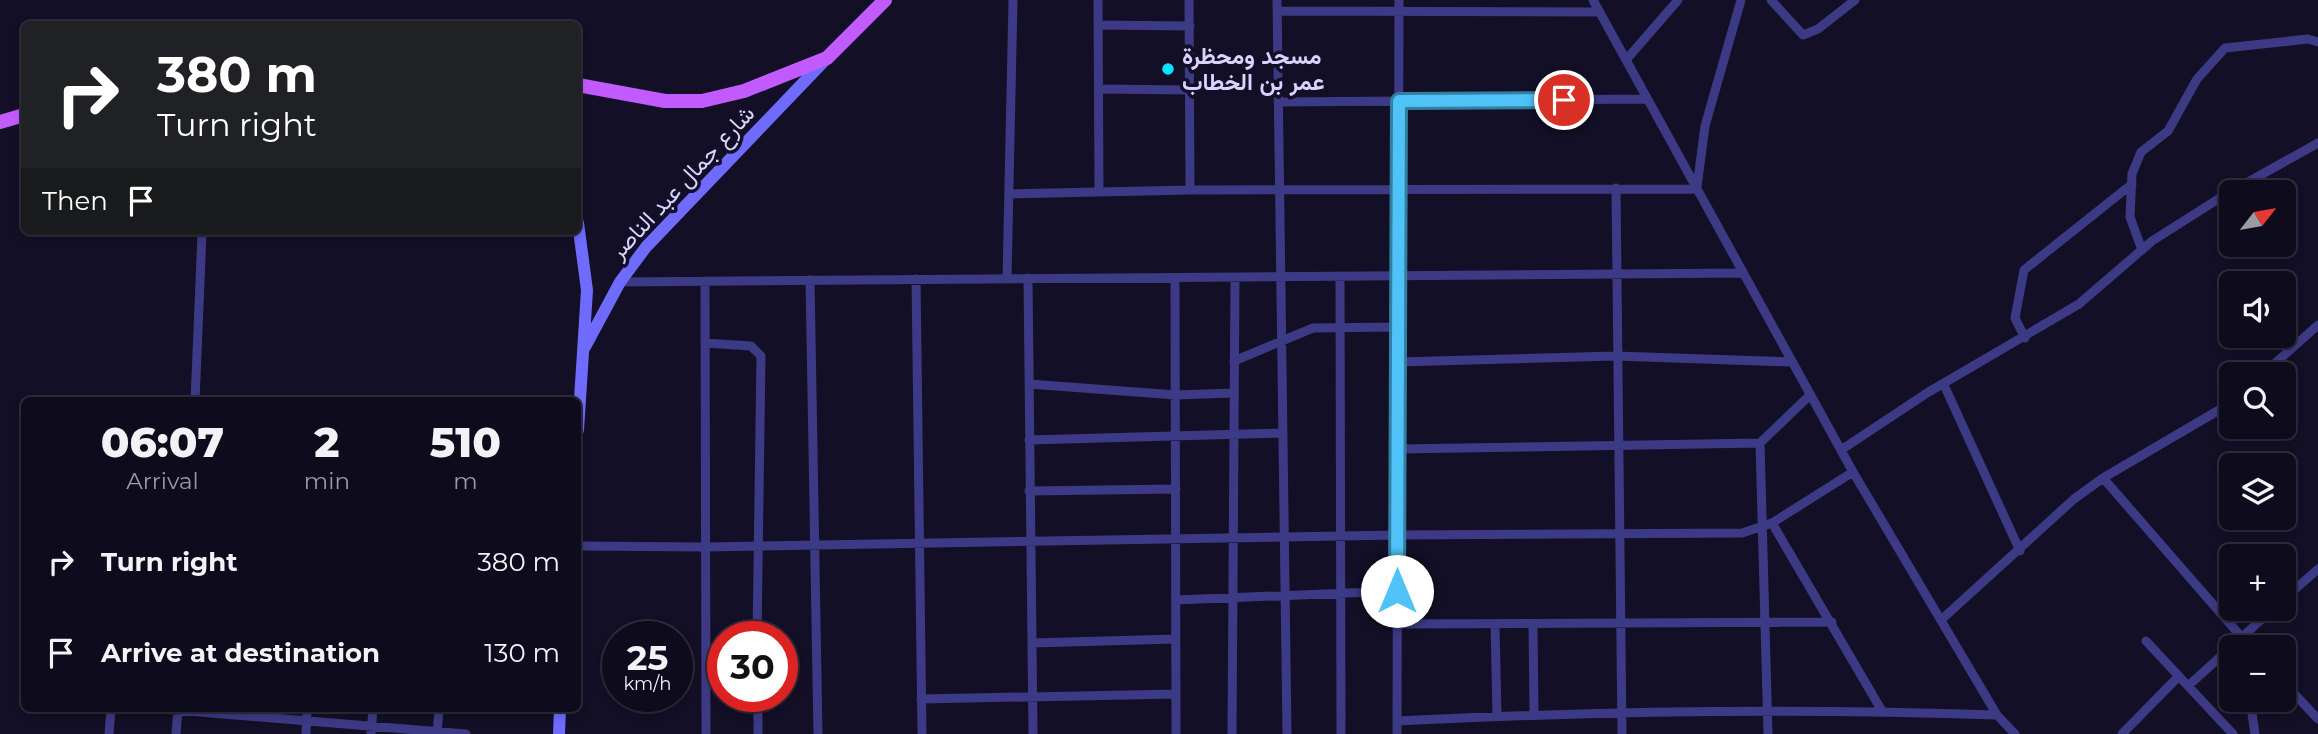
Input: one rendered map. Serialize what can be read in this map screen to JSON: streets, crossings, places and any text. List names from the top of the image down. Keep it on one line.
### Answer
{"streets":{"main road":["شارع جمال عبد الناصر"]},"places":["مسجد ومحظرة عمر بن الخطاب"],"north":"top right","page":{"turn":["380 m","Turn right"],"then":"Then","map_buttons":["+","−"],"eta":["06:07","Arrival","2","min","510","m"],"list":[{"name":"Turn right","value":"380 m"},{"name":"Arrive at destination","value":"130 m"}],"speed":"25 km/h","limit":"30"}}
